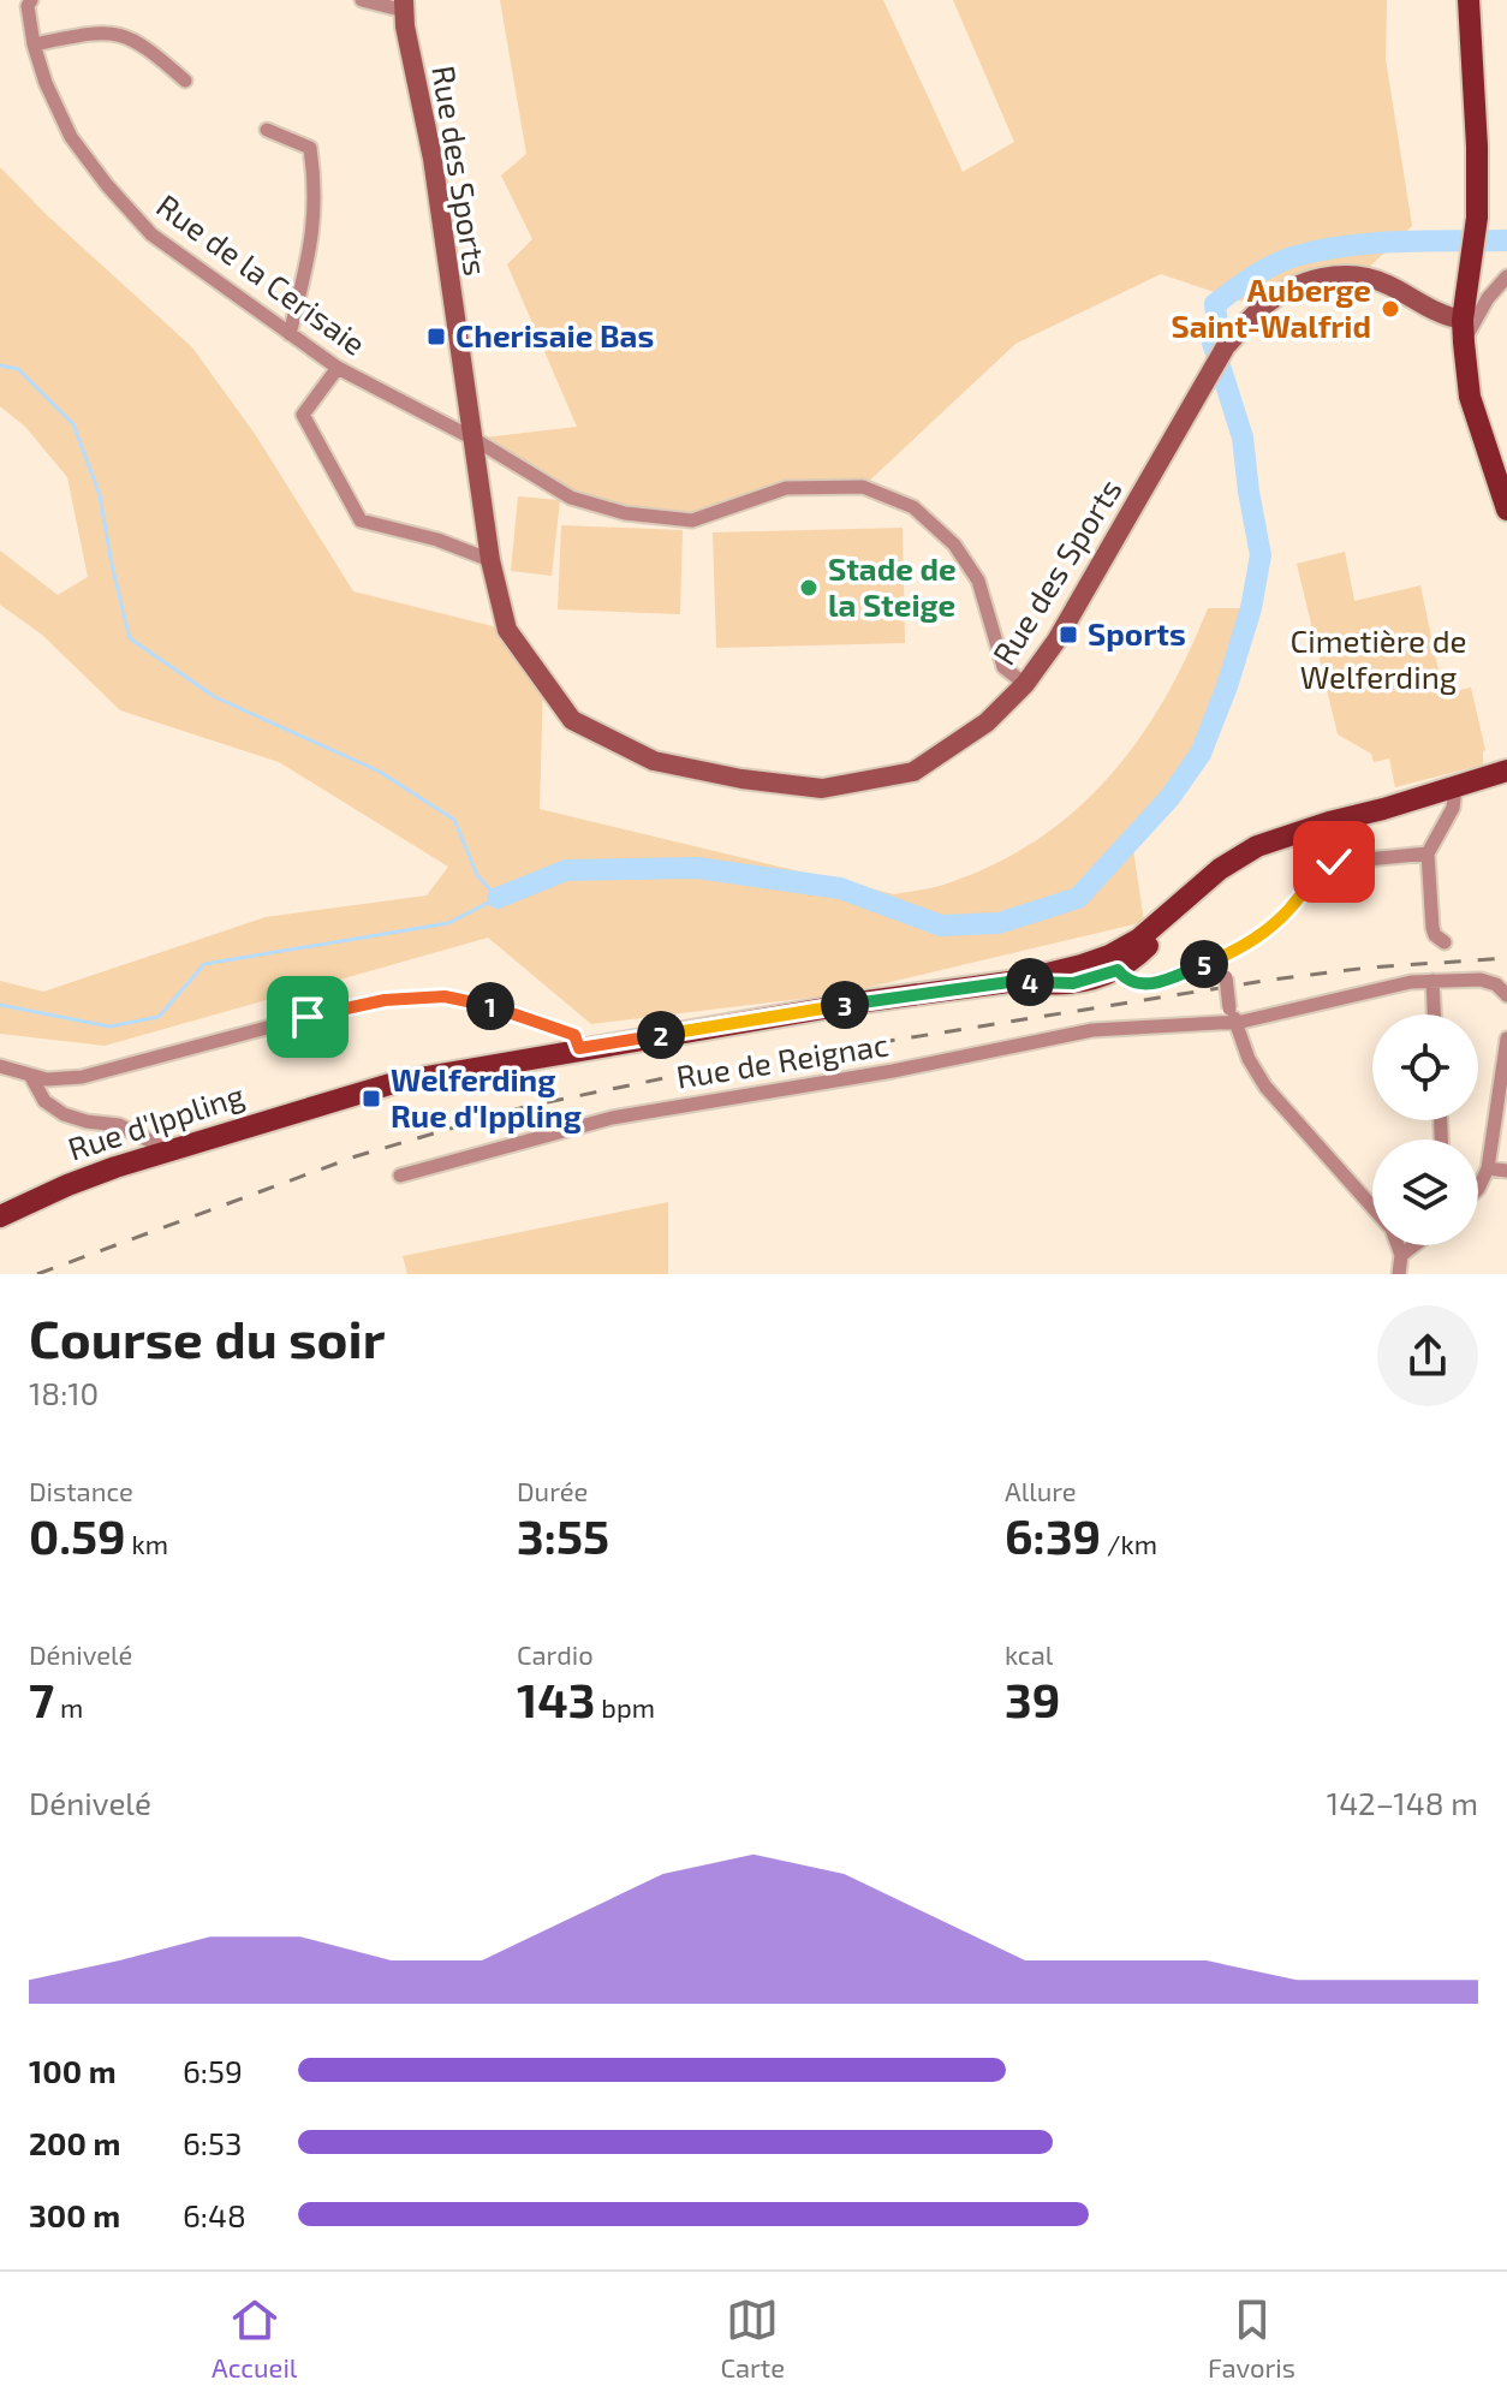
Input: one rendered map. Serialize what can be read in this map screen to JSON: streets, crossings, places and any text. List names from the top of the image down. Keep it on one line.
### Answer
{"streets":{"main road":["Rue d'Ippling"],"street":["Rue des Sports","Rue de la Cerisaie","Rue de Reignac"]},"crossings":[["Rue des Sports","Rue de la Cerisaie"]],"parks":["Cimetière de Welferding"],"places":{"other":["Auberge Saint-Walfrid","Stade de la Steige"],"transit":["Cherisaie Bas","Sports","Welferding Rue d'Ippling"]},"page":{"pins":["5","4","3","1","2"],"heading":["Course du soir","18:10"],"stats":[["Distance","0.59 km"],["Durée","3:55"],["Allure","6:39 /km"],["Dénivelé","7 m"],["Cardio","143 bpm"],["kcal","39"]],"chart":["Dénivelé","142–148 m"],"list":[{"name":"100 m","note":"6:59"},{"name":"200 m","note":"6:53"},{"name":"300 m","note":"6:48"}],"tabs":["Accueil","Carte","Favoris"]}}
